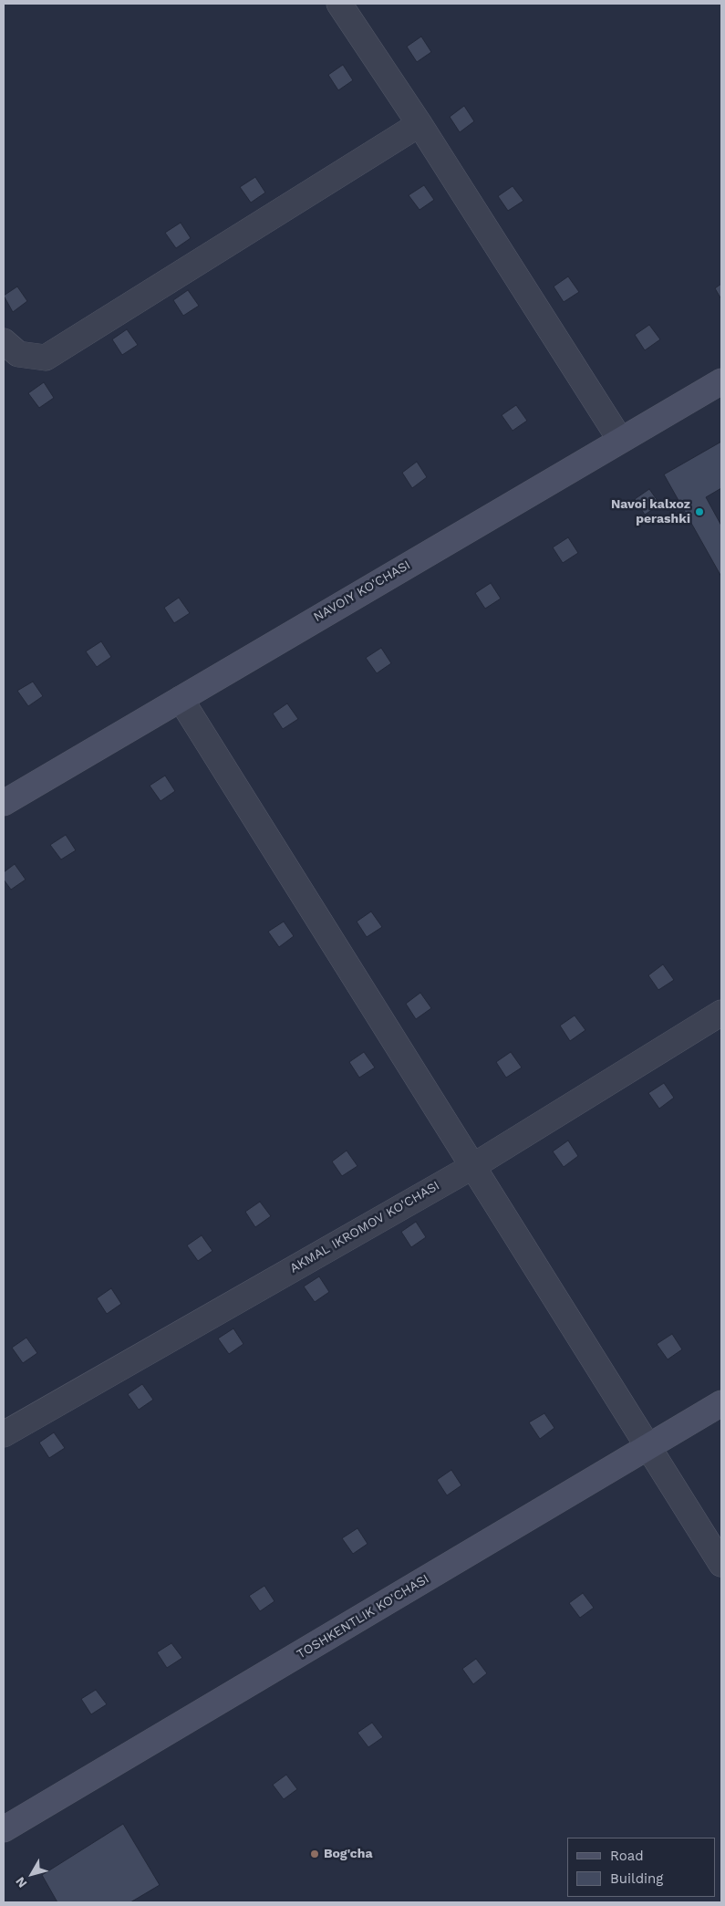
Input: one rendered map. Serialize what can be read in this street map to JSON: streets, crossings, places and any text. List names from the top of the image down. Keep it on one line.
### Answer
{"streets":{"street":["NAVOIY KO'CHASI","AKMAL IKROMOV KO'CHASI","TOSHKENTLIK KO'CHASI"]},"places":["Navoi kalxoz perashki","Bog'cha"],"legend":["Road","Building"],"north":"bottom left"}
